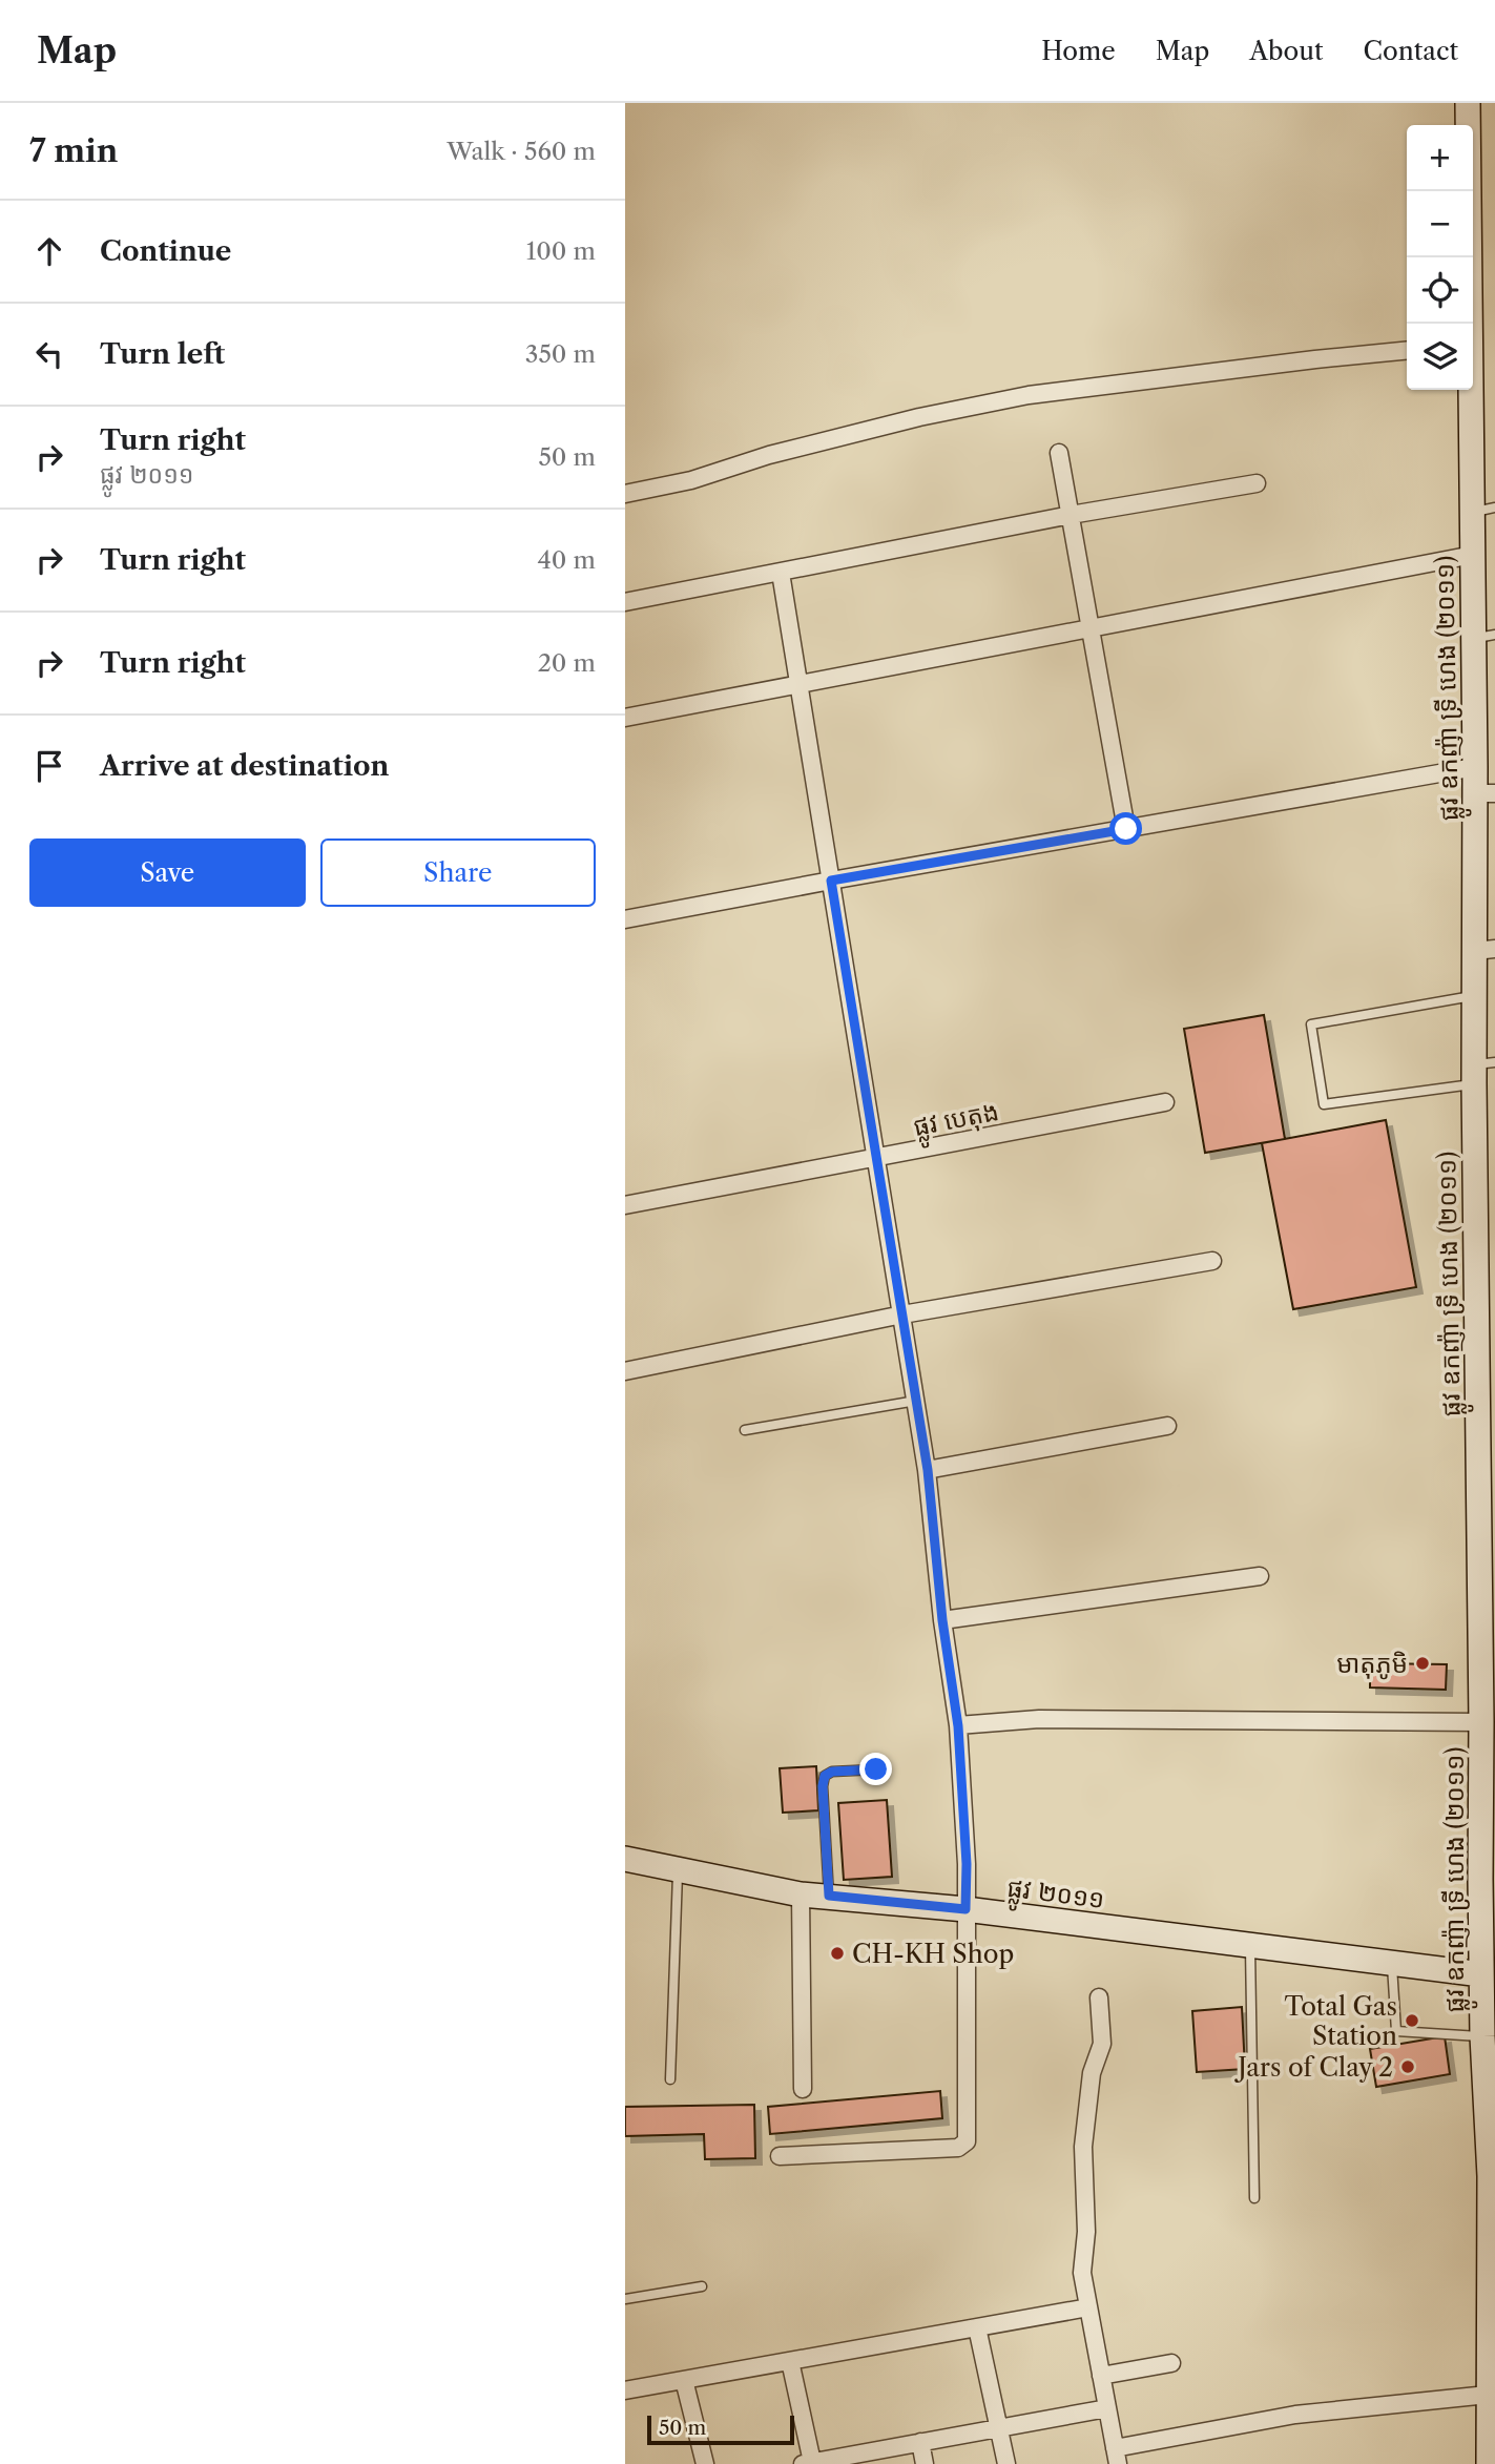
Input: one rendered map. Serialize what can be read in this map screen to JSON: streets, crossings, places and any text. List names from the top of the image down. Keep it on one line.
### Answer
{"streets":{"main road":["ផ្លូវ ឧកញ៉ា ទ្រី ហេង (២០១១)","ផ្លូវ ២០១១"],"street":["ផ្លូវ បេតុង"]},"crossings":[["ផ្លូវ ឧកញ៉ា ទ្រី ហេង (២០១១)","ផ្លូវ ២០១១"]],"places":["មាតុភូមិ","CH-KH Shop","Total Gas Station","Jars of Clay 2"],"scale_bar":"50 m","page":{"header":"Map","nav":["Home","Map","About","Contact"],"heading":["7 min","Walk · 560 m"],"map_buttons":["+","−"],"list":[["Continue","100 m"],["Turn left","350 m"],["Turn right","ផ្លូវ ២០១១","50 m"],["Turn right","40 m"],["Turn right","20 m"],"Arrive at destination"],"buttons":["Save","Share"],"scale":"50 m"}}
